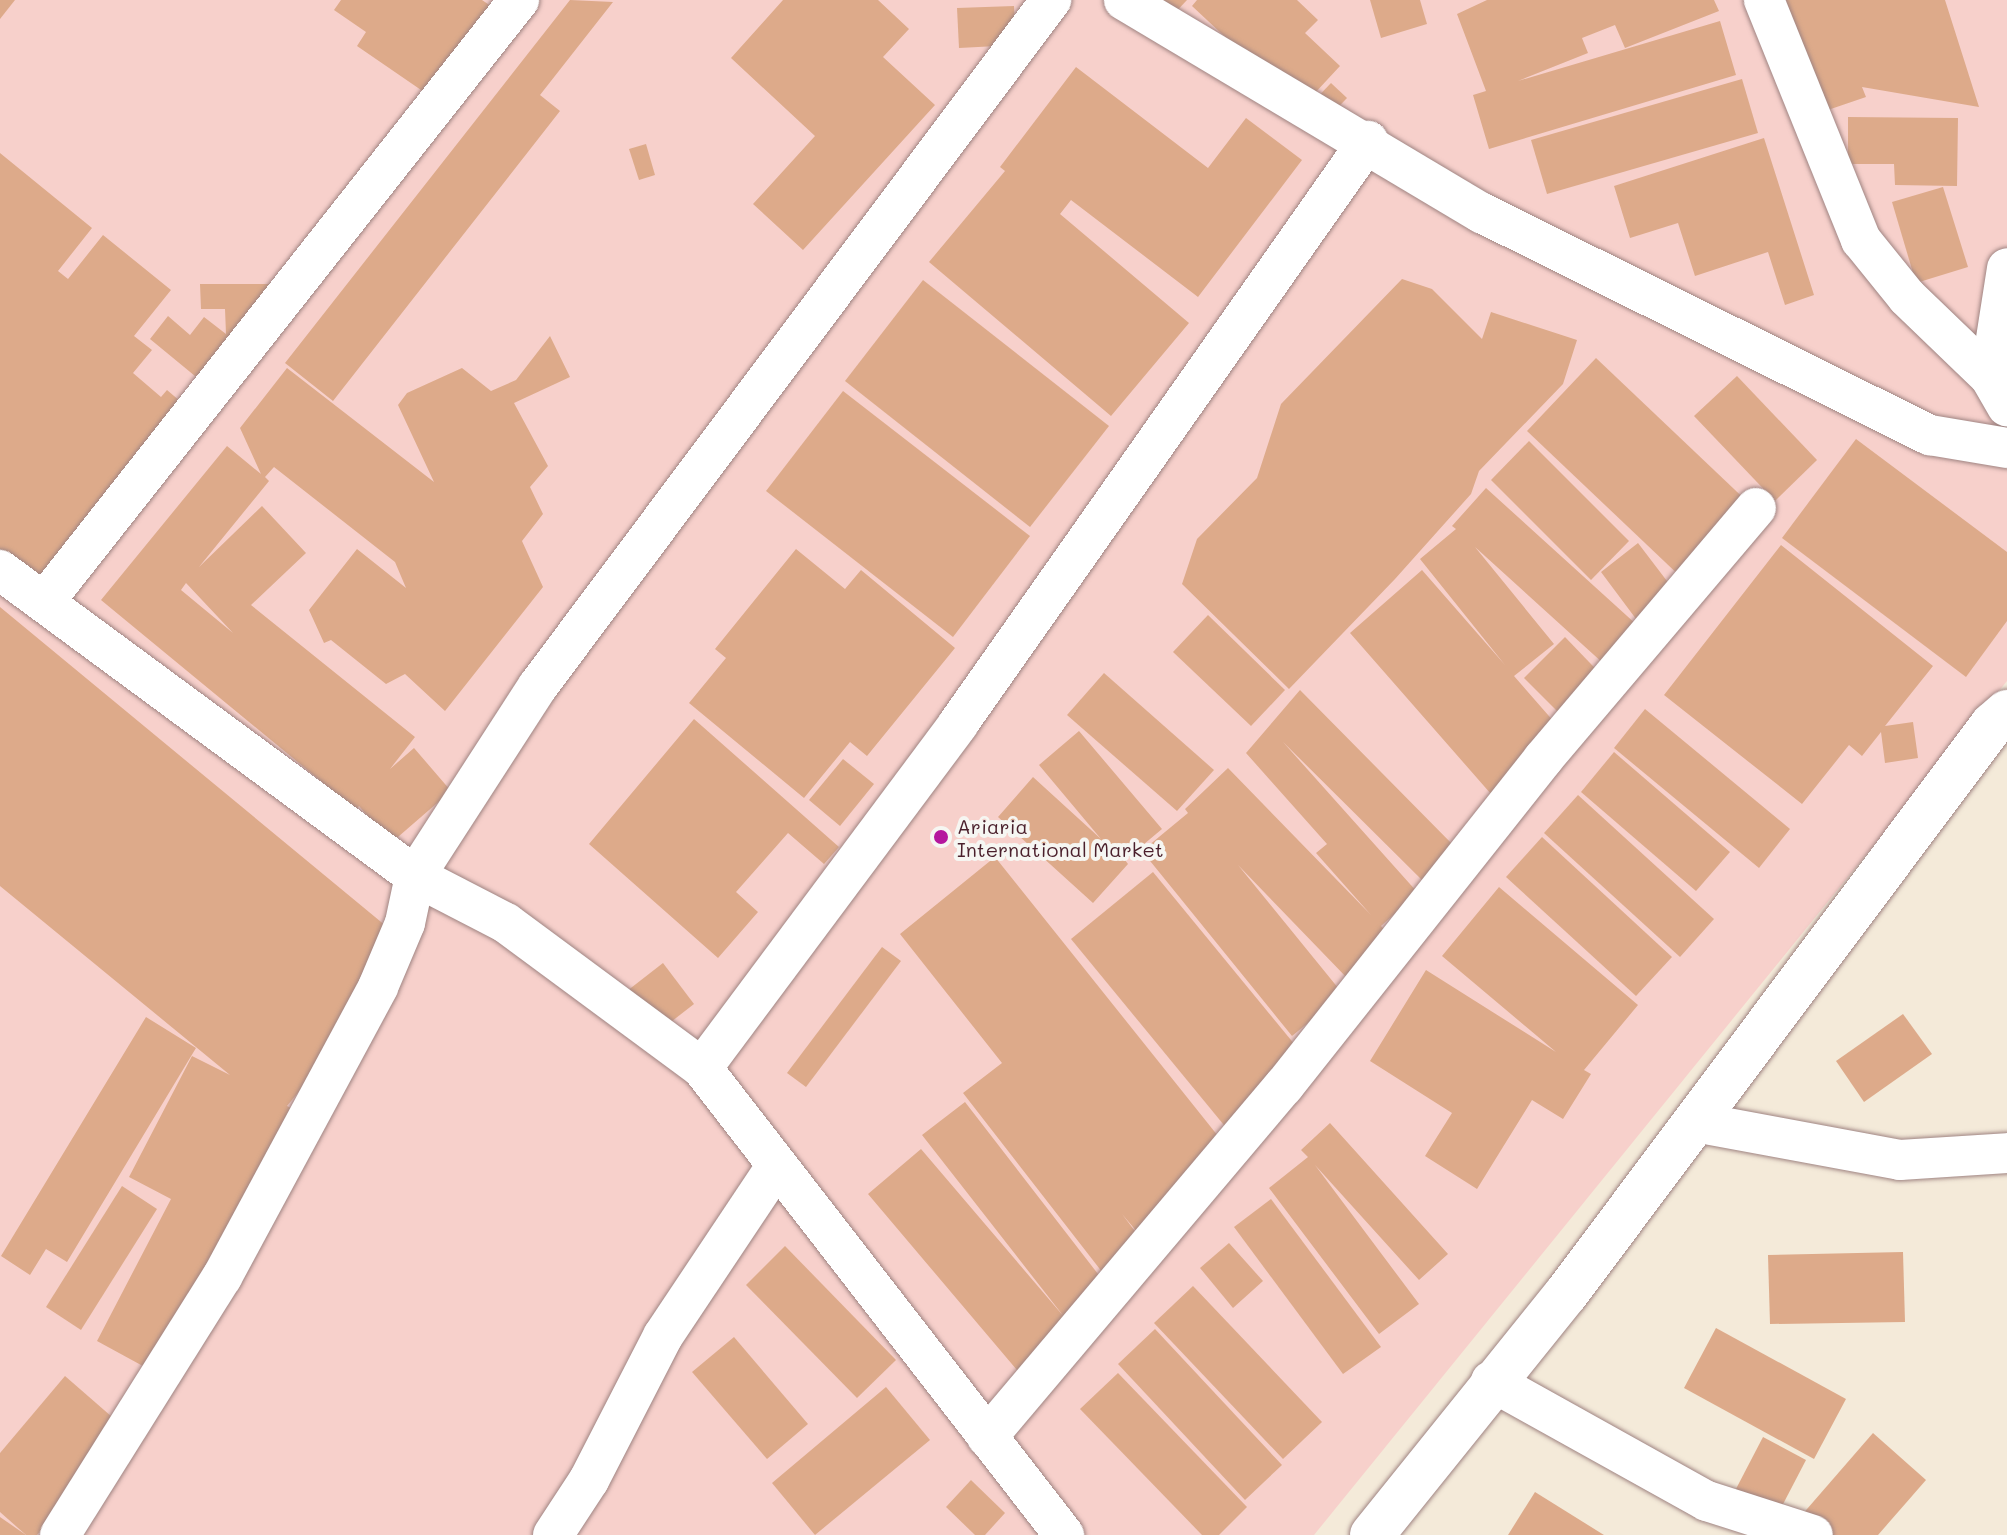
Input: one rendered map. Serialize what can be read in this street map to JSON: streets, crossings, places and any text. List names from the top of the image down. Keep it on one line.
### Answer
{"places":["Ariaria International Market"]}
